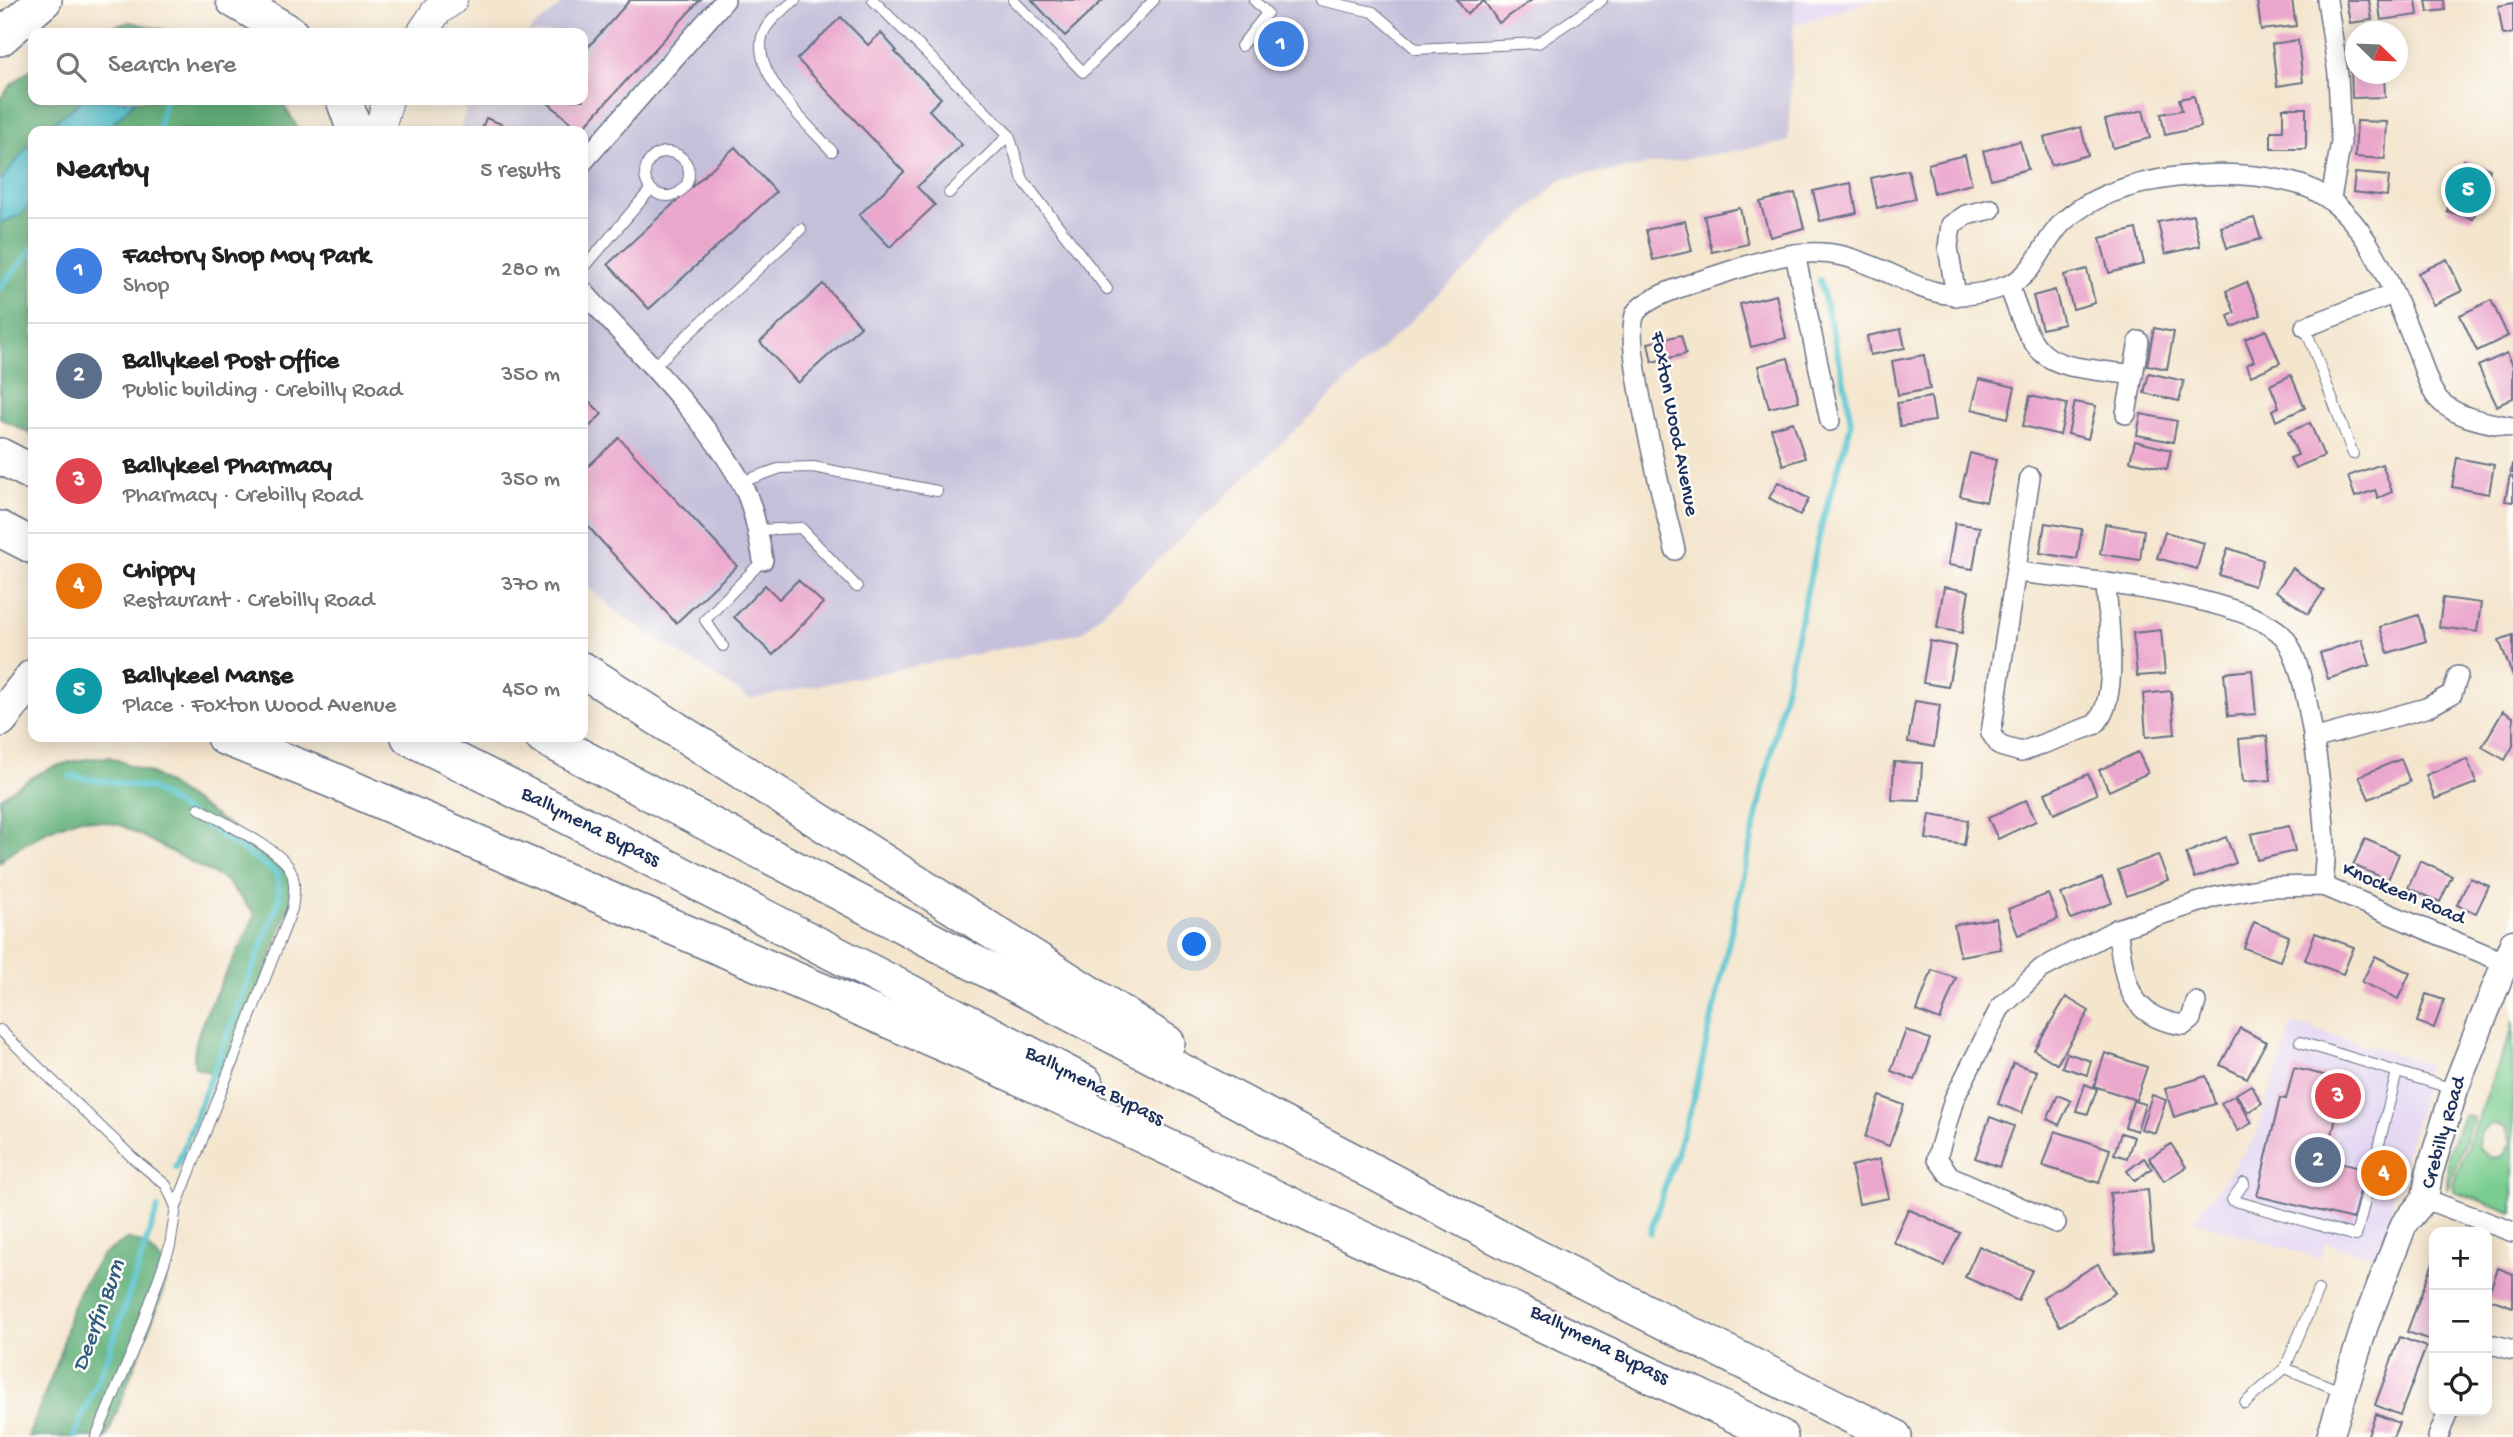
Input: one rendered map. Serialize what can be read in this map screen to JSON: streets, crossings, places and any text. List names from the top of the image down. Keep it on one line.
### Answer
{"streets":{"highway":["Ballymena Bypass"],"street":["Foxton Wood Avenue","Knockeen Road","Crebilly Road"]},"crossings":[["Knockeen Road","Crebilly Road"]],"water":["Deerfin Burn"],"north":"bottom right","page":{"pins":["1","5","3","2","4"],"search":"Search here","heading":["Nearby","5 results"],"list":[{"mark":"1","name":"Factory Shop Moy Park","note":"Shop","value":"280 m"},{"mark":"2","name":"Ballykeel Post Office","note":"Public building · Crebilly Road","value":"350 m"},{"mark":"3","name":"Ballykeel Pharmacy","note":"Pharmacy · Crebilly Road","value":"350 m"},{"mark":"4","name":"Chippy","note":"Restaurant · Crebilly Road","value":"370 m"},{"mark":"5","name":"Ballykeel Manse","note":"Place · Foxton Wood Avenue","value":"450 m"}],"map_buttons":["+","−"]}}
